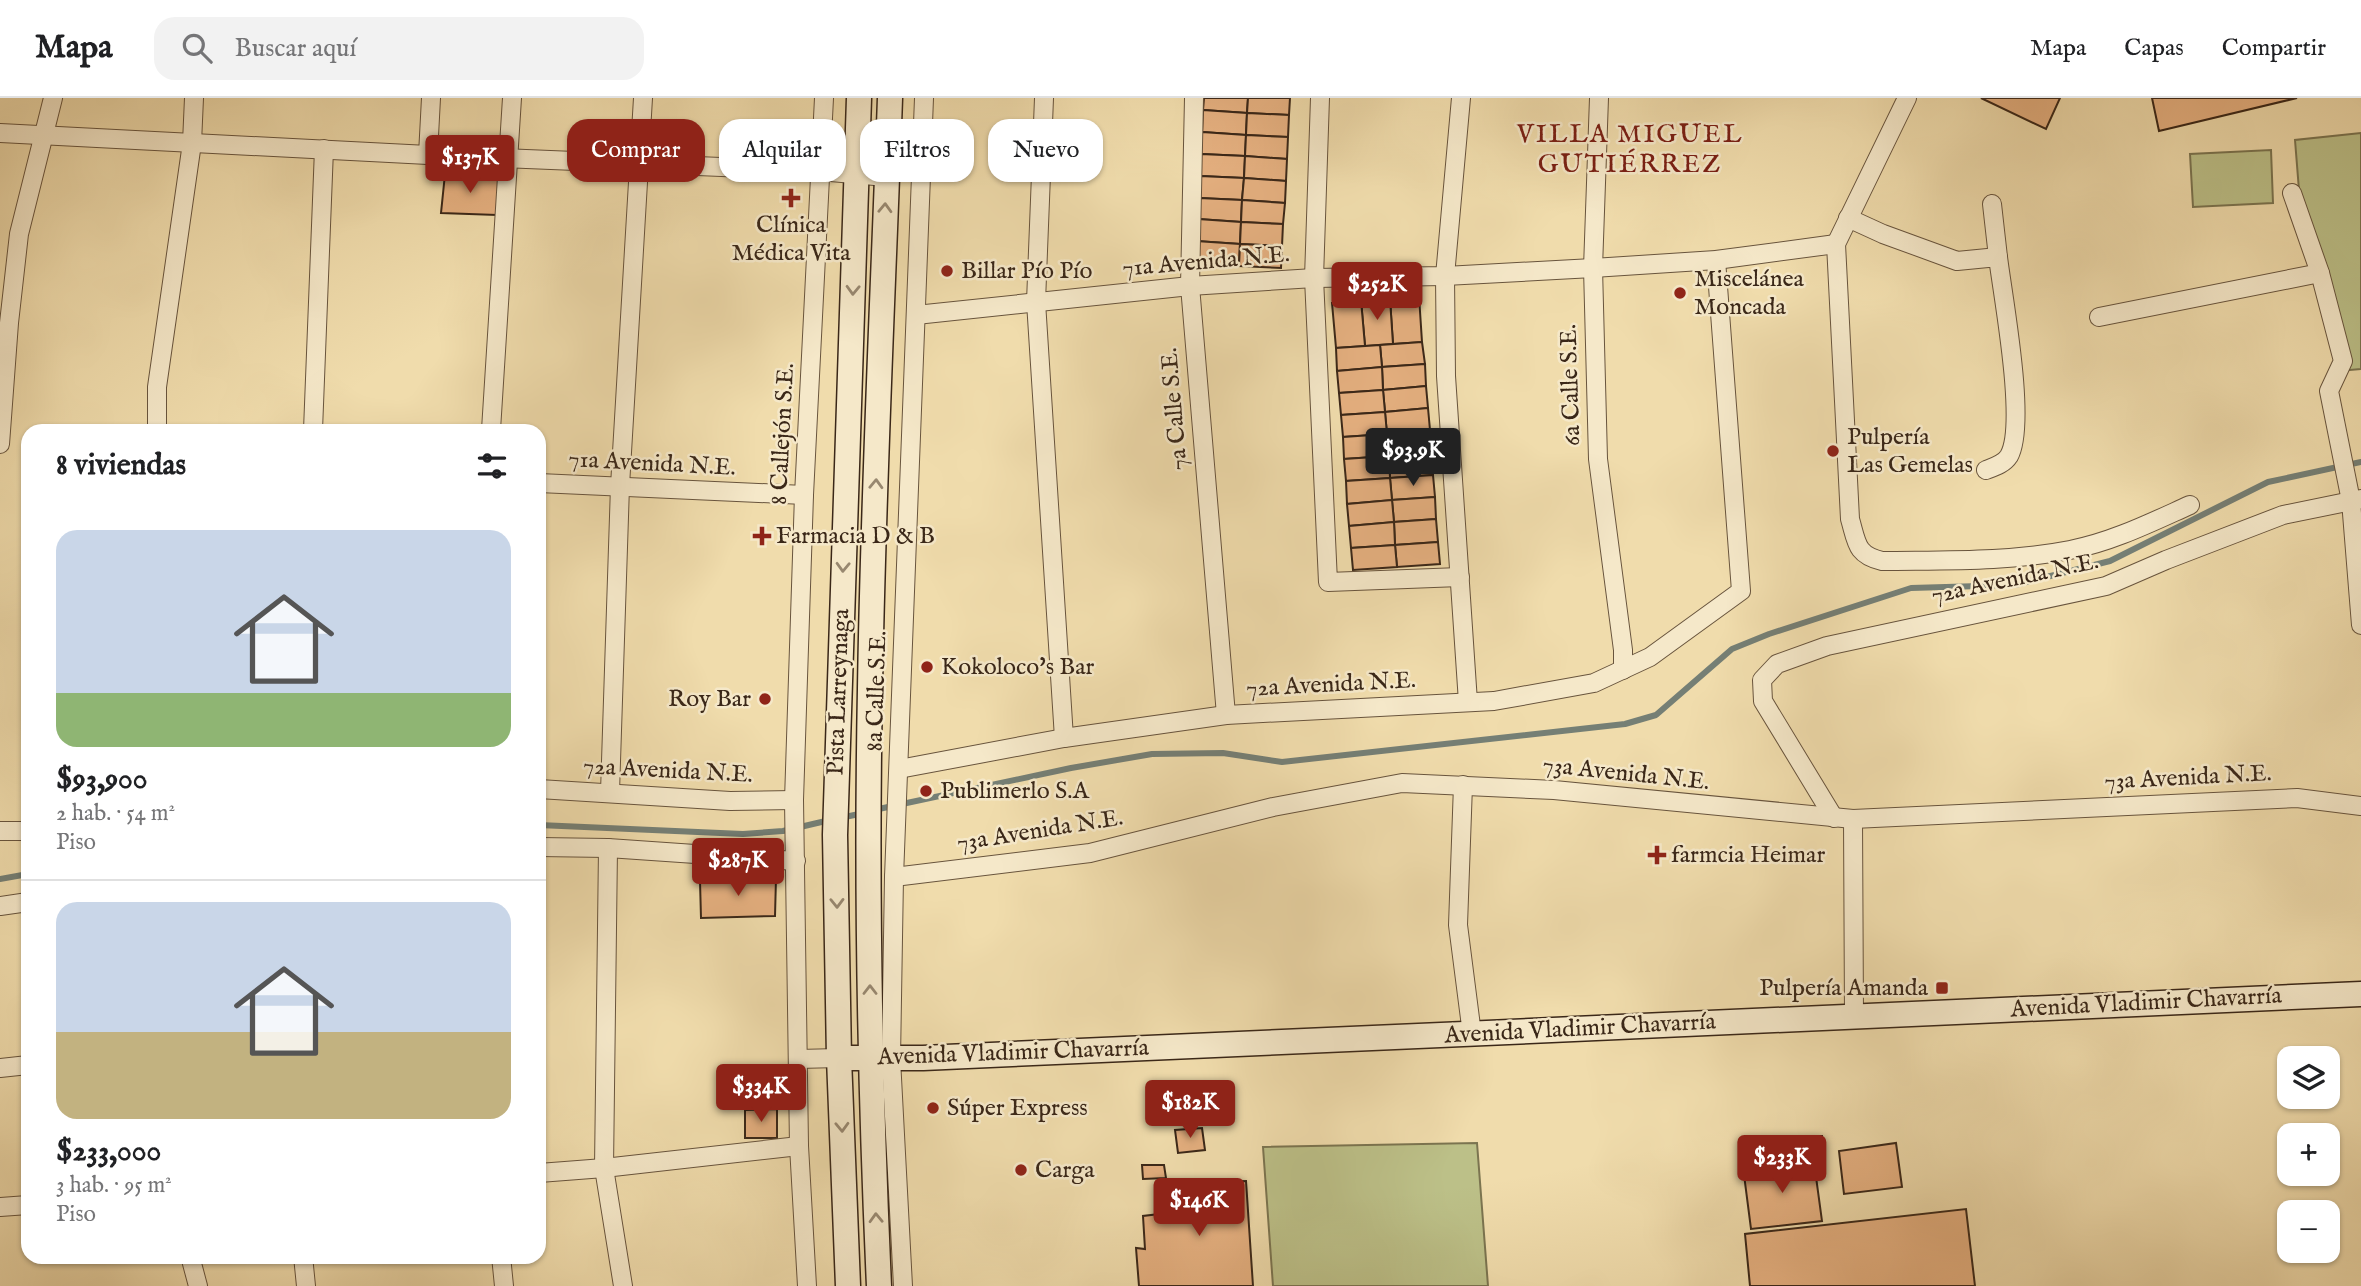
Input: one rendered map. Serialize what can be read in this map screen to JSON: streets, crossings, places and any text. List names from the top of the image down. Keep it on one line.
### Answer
{"streets":{"main road":["Pista Larreynaga","Avenida Vladimir Chavarría"],"street":["71a Avenida N.E.","6a Calle S.E.","7a Calle S.E.","8 Callejón S.E.","72a Avenida N.E.","8a Calle S.E.","73a Avenida N.E."]},"crossings":[["71a Avenida N.E.","6a Calle S.E."],["71a Avenida N.E.","7a Calle S.E."],["71a Avenida N.E.","8 Callejón S.E."],["71a Avenida N.E.","72a Avenida N.E."],["71a Avenida N.E.","8a Calle S.E."],["6a Calle S.E.","72a Avenida N.E."],["7a Calle S.E.","72a Avenida N.E."],["8 Callejón S.E.","72a Avenida N.E."],["72a Avenida N.E.","8a Calle S.E."],["72a Avenida N.E.","73a Avenida N.E."],["8a Calle S.E.","Pista Larreynaga"],["8a Calle S.E.","73a Avenida N.E."],["8a Calle S.E.","Avenida Vladimir Chavarría"],["Pista Larreynaga","Avenida Vladimir Chavarría"]],"districts":["VILLA MIGUEL GUTIÉRREZ"],"places":{"health":["Clínica Médica Vita","Farmacia D & B","farmcia Heimar"],"other":["Billar Pío Pío","Miscelánea Moncada","Pulpería Las Gemelas","Kokoloco's Bar","Roy Bar","Publimerlo S.A","Súper Express","Carga"],"transit":["Pulpería Amanda"]},"page":{"header":"Mapa","search":"Buscar aquí","nav":["Mapa","Capas","Compartir"],"chip":["Comprar","Alquilar","Filtros","Nuevo"],"price":["$137K","$252K","$93.9K","$287K","$334K","$182K","$233K","$146K"],"heading":"8 viviendas","list":[{"name":"$93,900","note":"2 hab. · 54 m² · Piso"},{"name":"$233,000","note":"3 hab. · 95 m² · Piso"}],"map_buttons":["+","−"]}}
